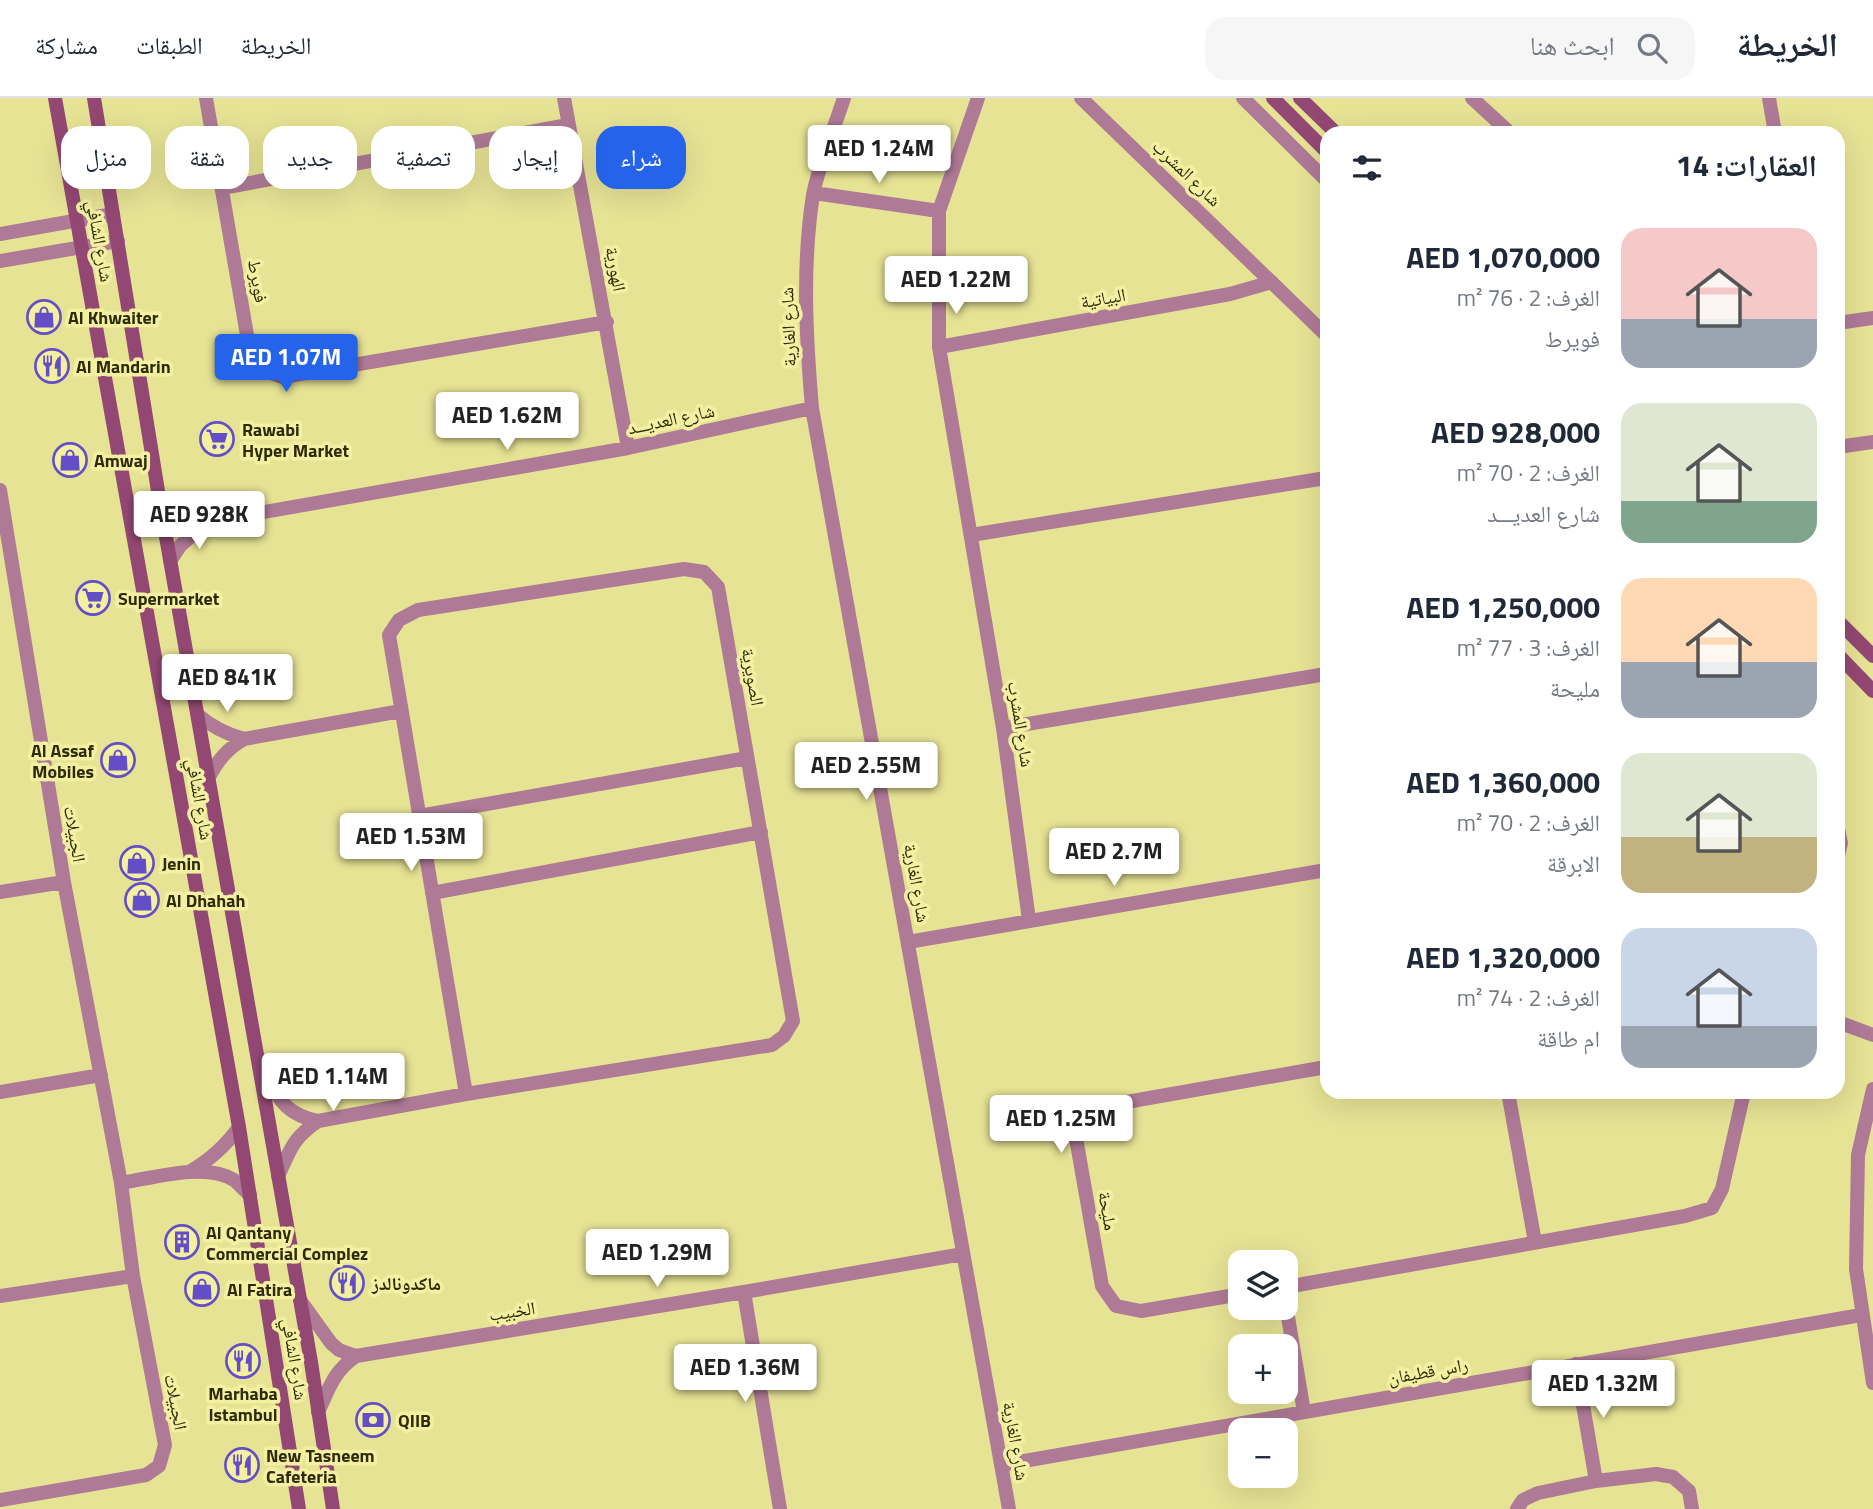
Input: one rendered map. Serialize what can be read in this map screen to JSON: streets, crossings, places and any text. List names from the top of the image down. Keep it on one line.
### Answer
{"streets":{"main road":["شارع الشافي"],"street":["شارع المشرب","الهورية","فويرط","البياتية","شارع الغارية","شارع العديـــد","الصويرية","الجبيلات","مليحة","الخبيب","راس قطيفان"]},"crossings":[["شارع المشرب","البياتية"],["شارع الشافي","الخبيب"],["الهورية","فويرط"],["الهورية","شارع العديـــد"],["شارع الغارية","شارع العديـــد"],["شارع الغارية","الخبيب"],["شارع الغارية","راس قطيفان"]],"places":{"shop":["Al Khwaiter","Amwaj","Al Assaf Mobiles","Jenin","Al Dhahah","Al Fatira"],"restaurant":["Al Mandarin","ماكدونالدز","Marhaba Istambul","New Tasneem Cafeteria"],"supermarket":["Rawabi Hyper Market","Supermarket"],"building":["Al Qantany Commercial Complez"],"bank":["QIIB"]},"page":{"header":"الخريطة","search":"ابحث هنا","nav":["الخريطة","الطبقات","مشاركة"],"price":["AED 1.24M","AED 1.22M","AED 1.07M","AED 1.62M","AED 928K","AED 841K","AED 2.55M","AED 1.53M","AED 2.7M","AED 1.14M","AED 1.25M","AED 1.29M","AED 1.36M","AED 1.32M"],"chip":["شراء","إيجار","تصفية","جديد","شقة","منزل"],"heading":"العقارات: 14","list":[{"name":"AED 1,070,000","note":"الغرف: 2 · 76 m² · فويرط"},{"name":"AED 928,000","note":"الغرف: 2 · 70 m² · شارع العديـــد"},{"name":"AED 1,250,000","note":"الغرف: 3 · 77 m² · مليحة"},{"name":"AED 1,360,000","note":"الغرف: 2 · 70 m² · الابرقة"},{"name":"AED 1,320,000","note":"الغرف: 2 · 74 m² · ام طاقة"}],"map_buttons":["+","−"]}}
